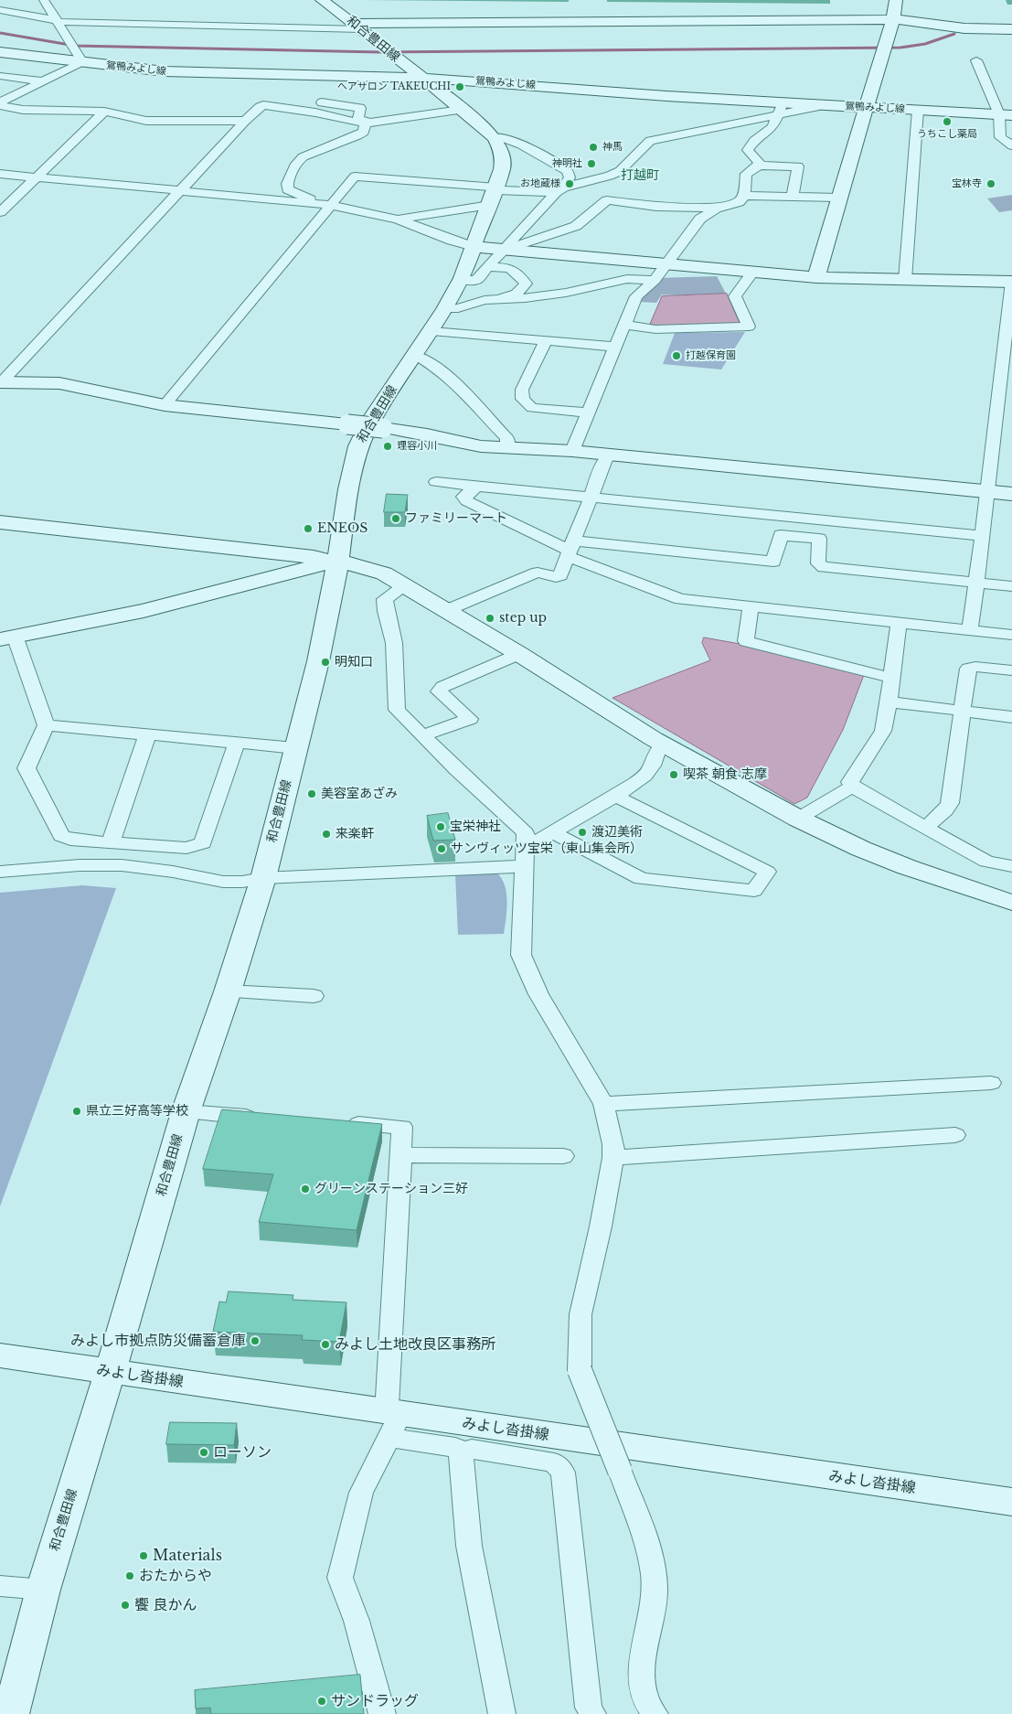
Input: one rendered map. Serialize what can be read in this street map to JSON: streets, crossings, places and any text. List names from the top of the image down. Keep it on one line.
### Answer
{"streets":{"street":["和合豊田線","鴛鴨みよし線","みよし沓掛線"]},"crossings":[["和合豊田線","鴛鴨みよし線"],["和合豊田線","みよし沓掛線"]],"districts":["打越町"],"places":["ヘアサロン TAKEUCHI","うちこし薬局","神馬","神明社","お地蔵様","宝林寺","打越保育園","理容小川","ファミリーマート","ENEOS","step up","明知口","喫茶 朝食 志摩","美容室あざみ","宝栄神社","渡辺美術","来楽軒","サンヴィッツ宝栄（東山集会所）","県立三好高等学校","グリーンステーション三好","みよし市拠点防災備蓄倉庫","みよし土地改良区事務所","ローソン","Materials","おたからや","饗 良かん","サンドラッグ"]}
